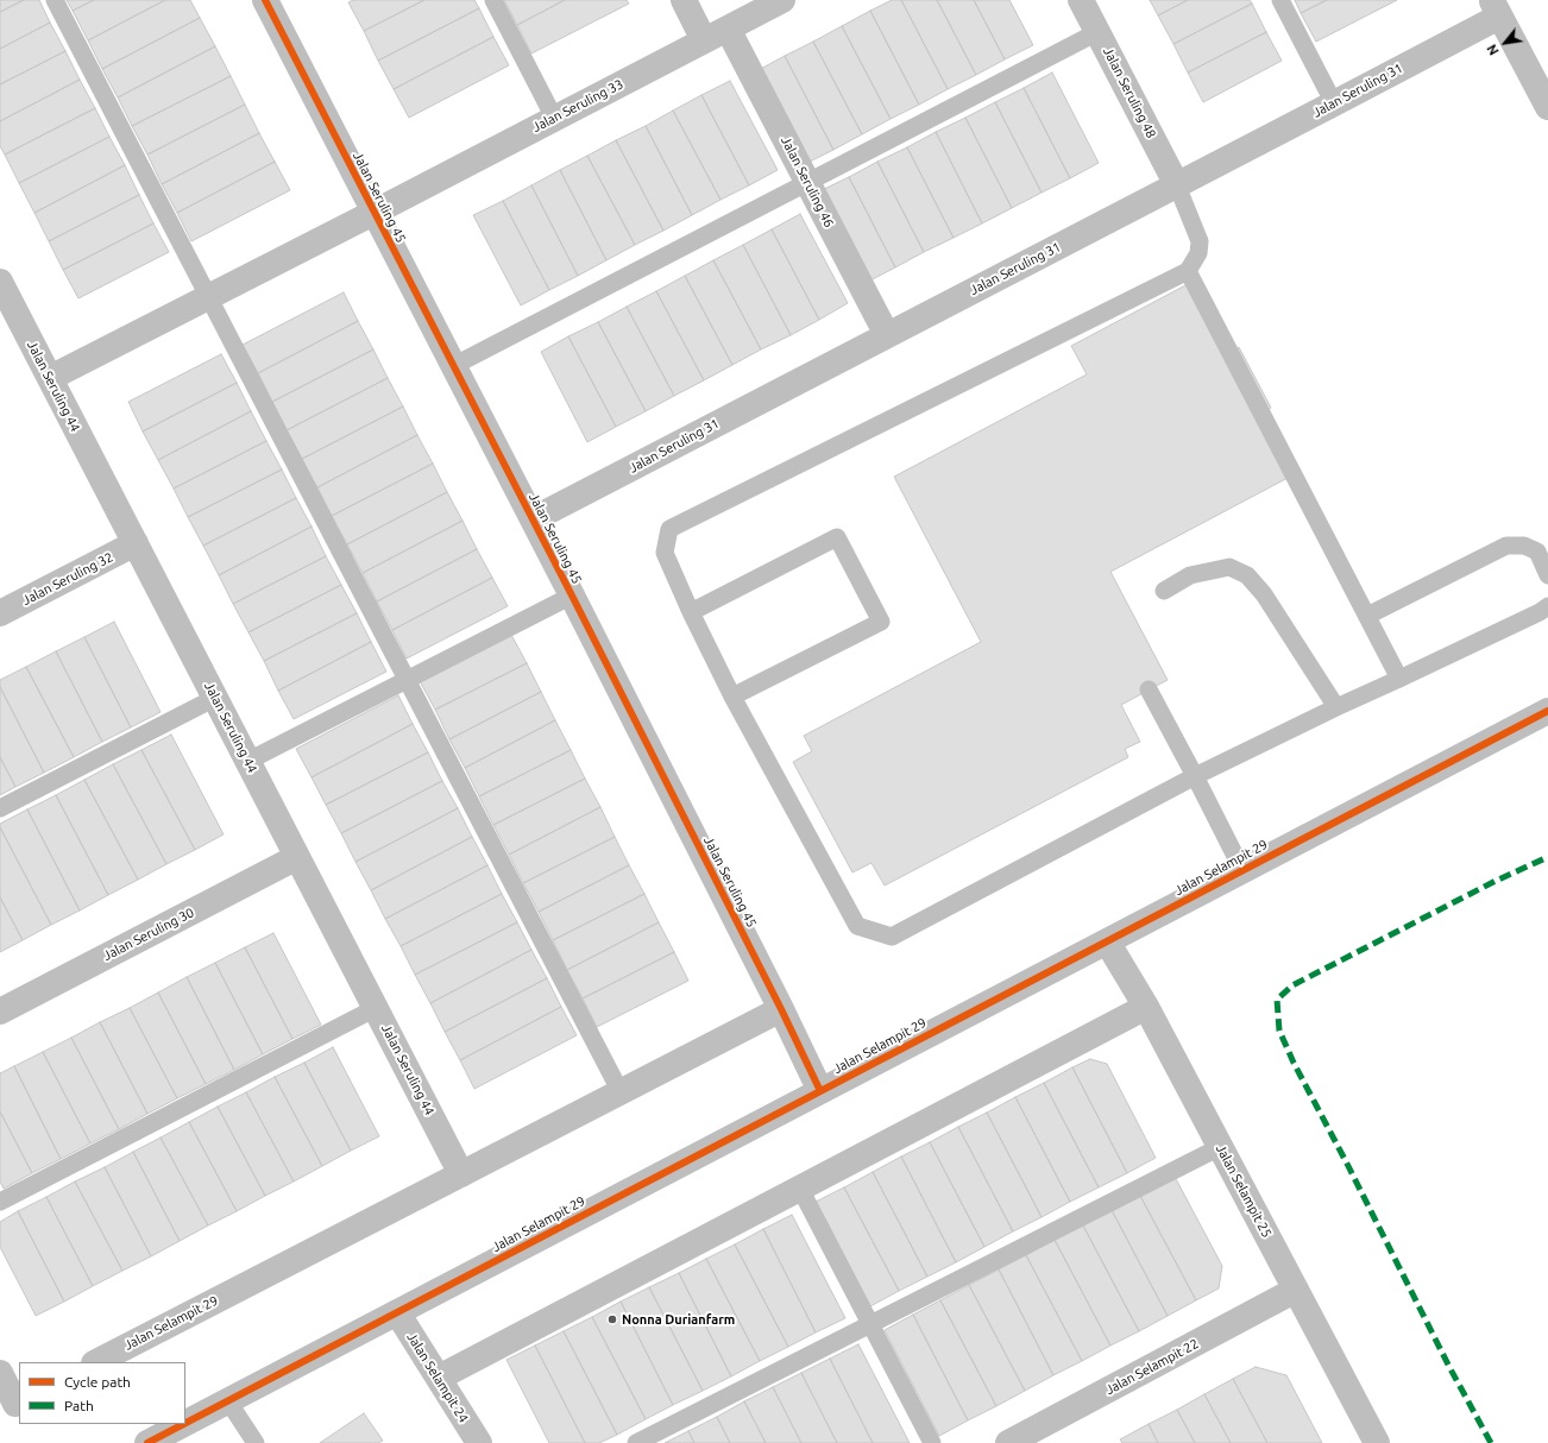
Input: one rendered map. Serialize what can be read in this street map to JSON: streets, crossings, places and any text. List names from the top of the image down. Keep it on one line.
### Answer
{"streets":{"street":["Jalan Seruling 31","Jalan Seruling 48","Jalan Seruling 33","Jalan Seruling 46","Jalan Seruling 45","Jalan Seruling 44","Jalan Seruling 32","Jalan Selampit 29","Jalan Seruling 30","Jalan Selampit 25","Jalan Selampit 22","Jalan Selampit 24"]},"crossings":[["Jalan Seruling 31","Jalan Seruling 48"],["Jalan Seruling 31","Jalan Seruling 46"],["Jalan Seruling 31","Jalan Seruling 45"],["Jalan Seruling 33","Jalan Seruling 46"],["Jalan Seruling 33","Jalan Seruling 45"],["Jalan Seruling 33","Jalan Seruling 44"],["Jalan Seruling 45","Jalan Selampit 29"],["Jalan Seruling 44","Jalan Seruling 32"],["Jalan Seruling 44","Jalan Selampit 29"],["Jalan Seruling 44","Jalan Seruling 30"],["Jalan Selampit 29","Jalan Selampit 25"],["Jalan Selampit 29","Jalan Selampit 24"],["Jalan Selampit 25","Jalan Selampit 22"]],"places":["Nonna Durianfarm"],"legend":["Cycle path","Path"],"north":"bottom left"}
